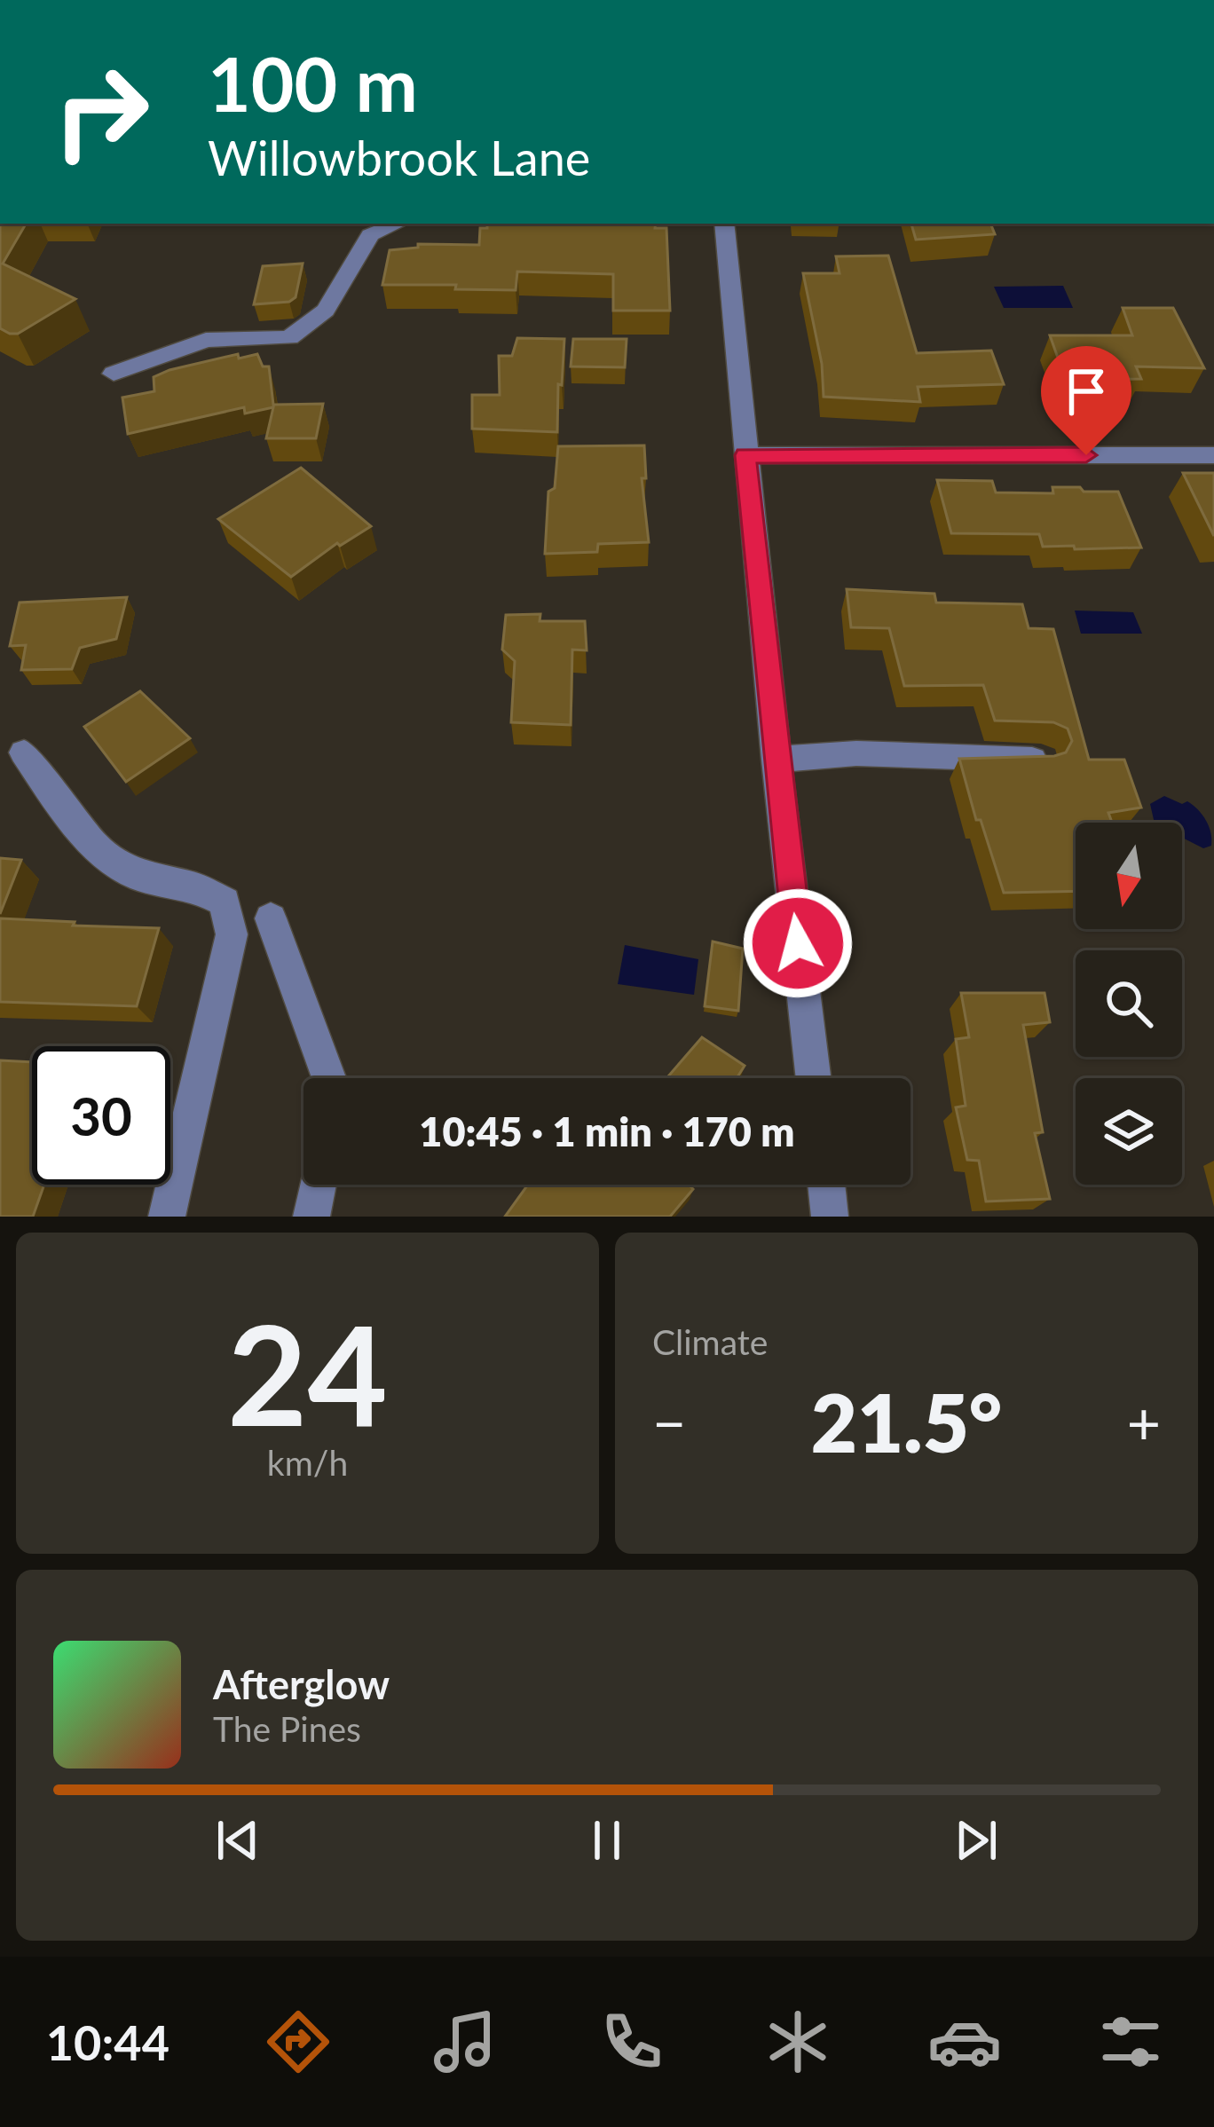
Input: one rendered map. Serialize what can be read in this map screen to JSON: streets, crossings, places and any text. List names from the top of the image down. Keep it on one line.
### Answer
{"north":"bottom","page":{"turn":["100 m","Willowbrook Lane"],"limit":"30","trip":"10:45 · 1 min · 170 m","tile":[["24","km/h"],"Climate"],"heat":["−","21.5°","+"],"song":["Afterglow","The Pines"],"tabs":"10:44"}}
